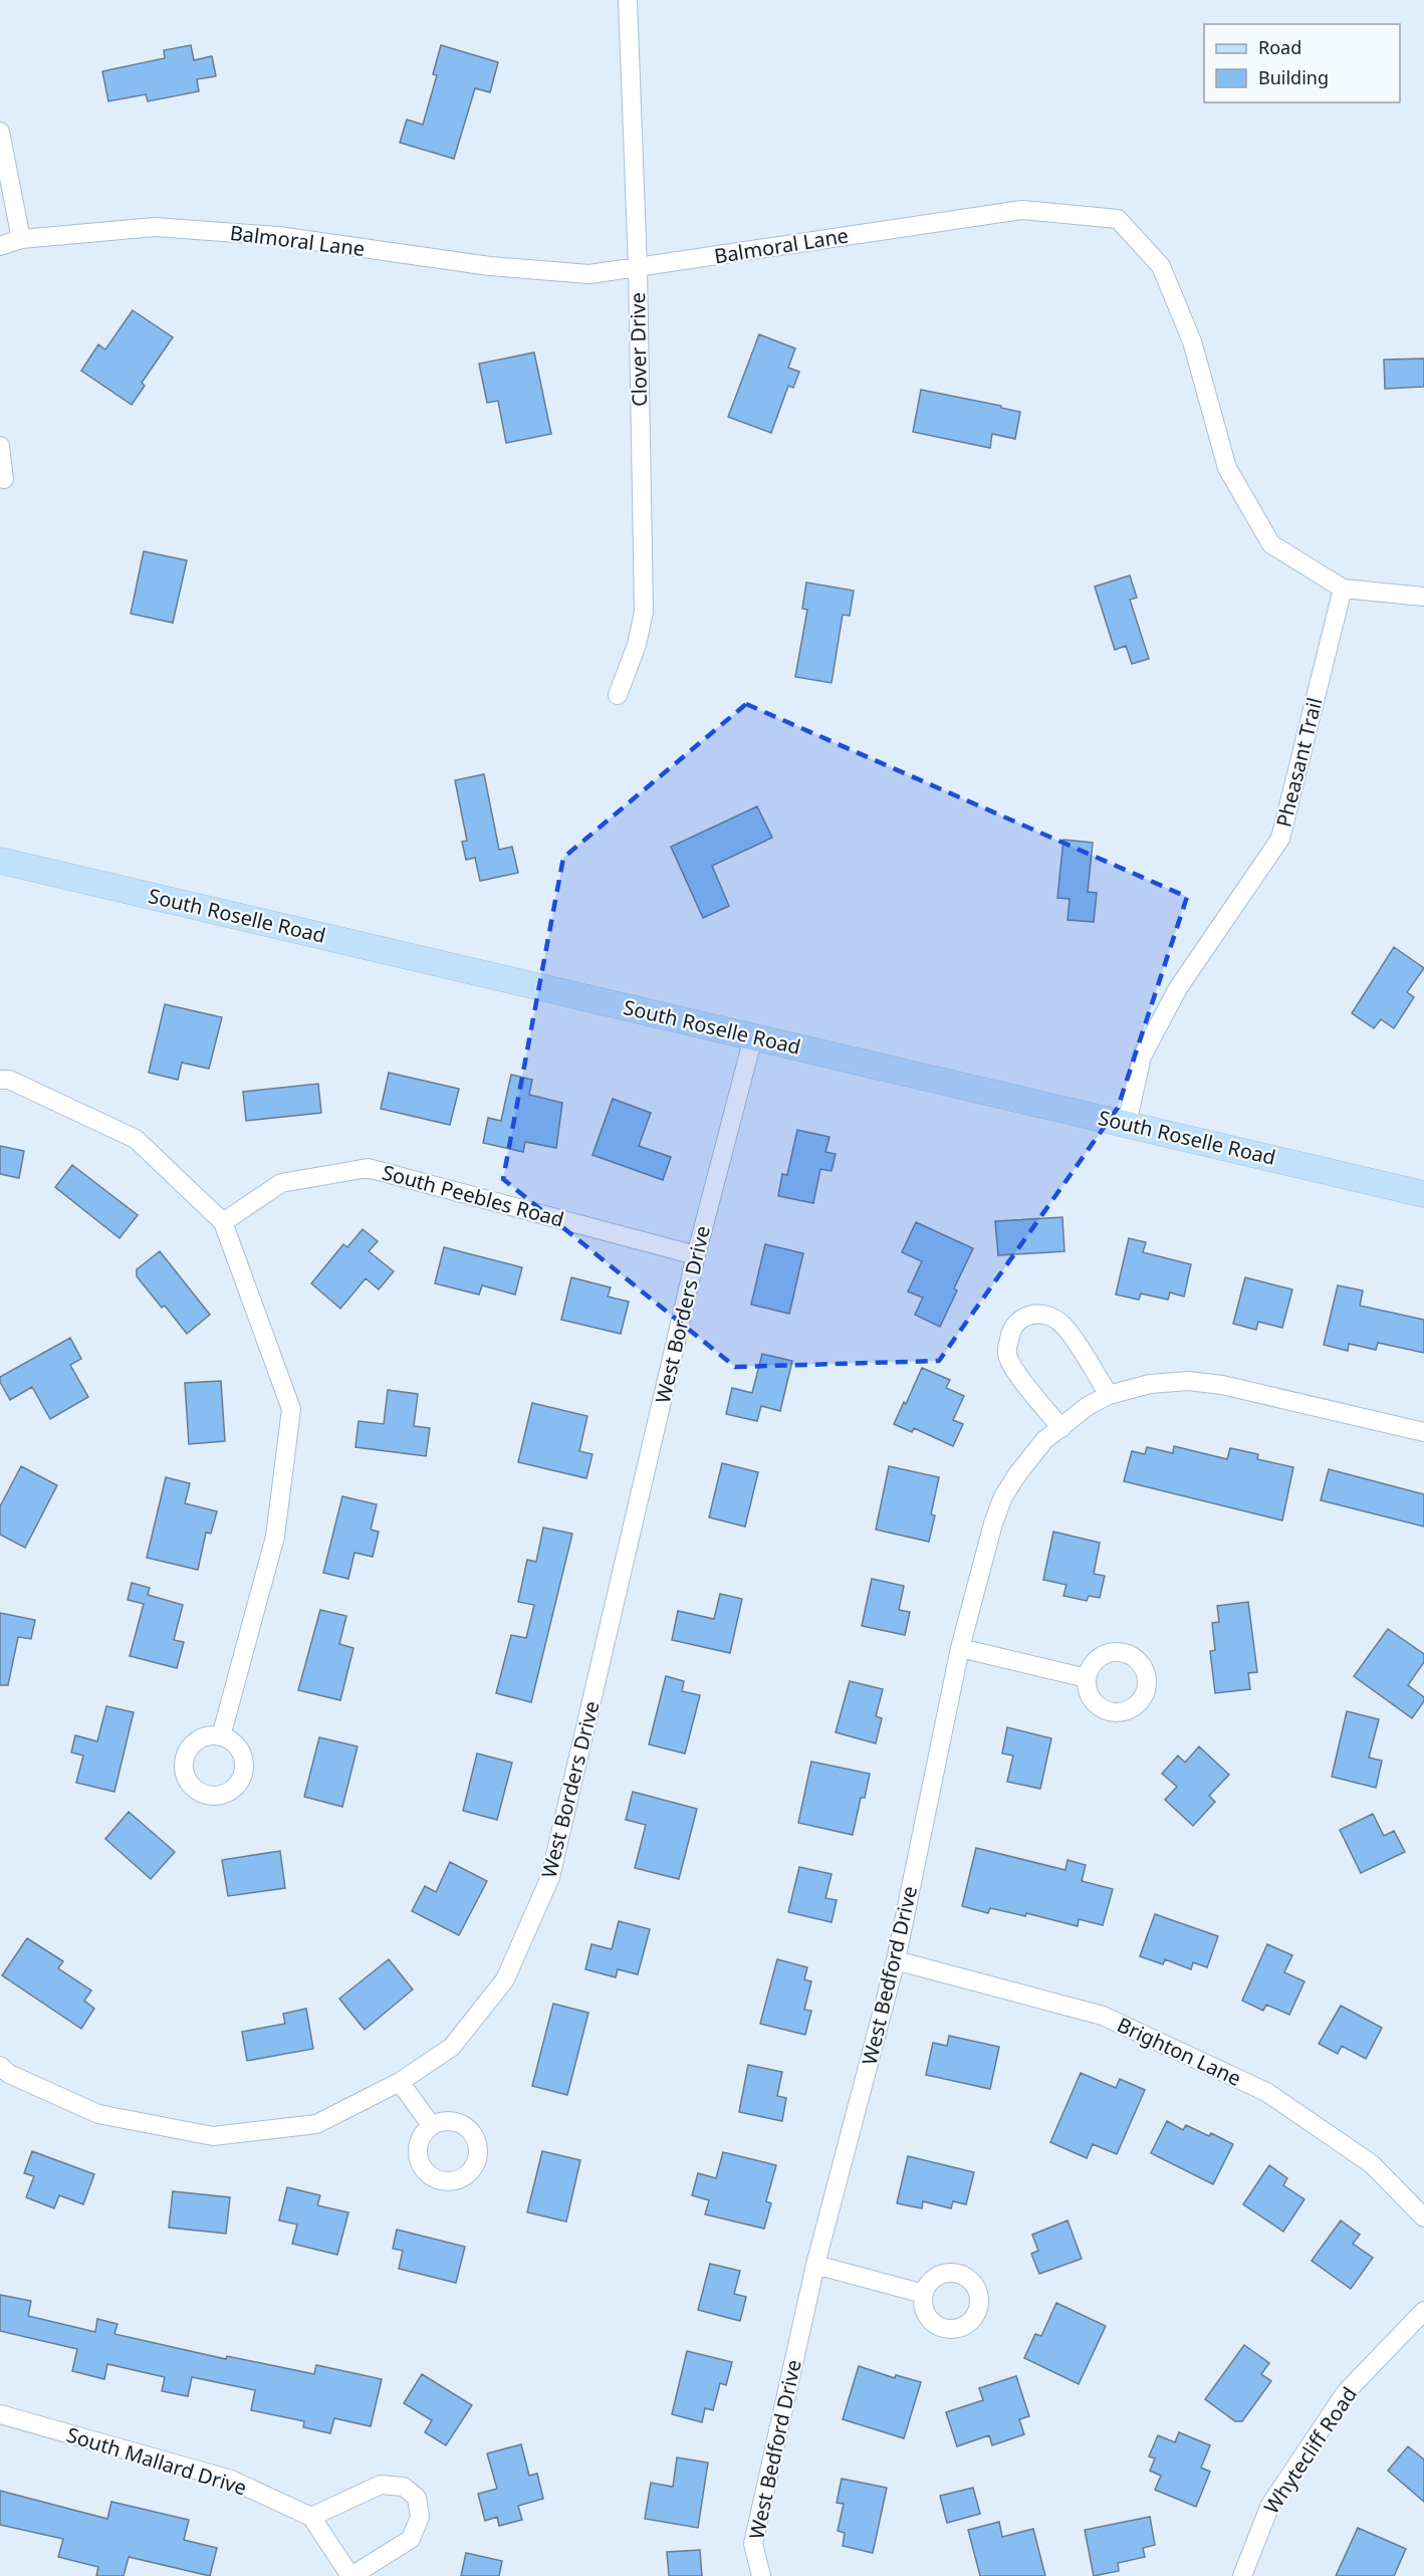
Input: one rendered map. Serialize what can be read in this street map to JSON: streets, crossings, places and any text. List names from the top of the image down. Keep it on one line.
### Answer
{"streets":{"main road":["South Roselle Road"],"street":["Balmoral Lane","Clover Drive","Pheasant Trail","South Peebles Road","West Borders Drive","West Bedford Drive","Brighton Lane","Whytecliff Road","South Mallard Drive"]},"crossings":[["Balmoral Lane","Clover Drive"],["Balmoral Lane","Pheasant Trail"],["Pheasant Trail","South Roselle Road"],["South Roselle Road","West Borders Drive"],["South Peebles Road","West Borders Drive"],["West Bedford Drive","Brighton Lane"]],"legend":["Road","Building"]}
